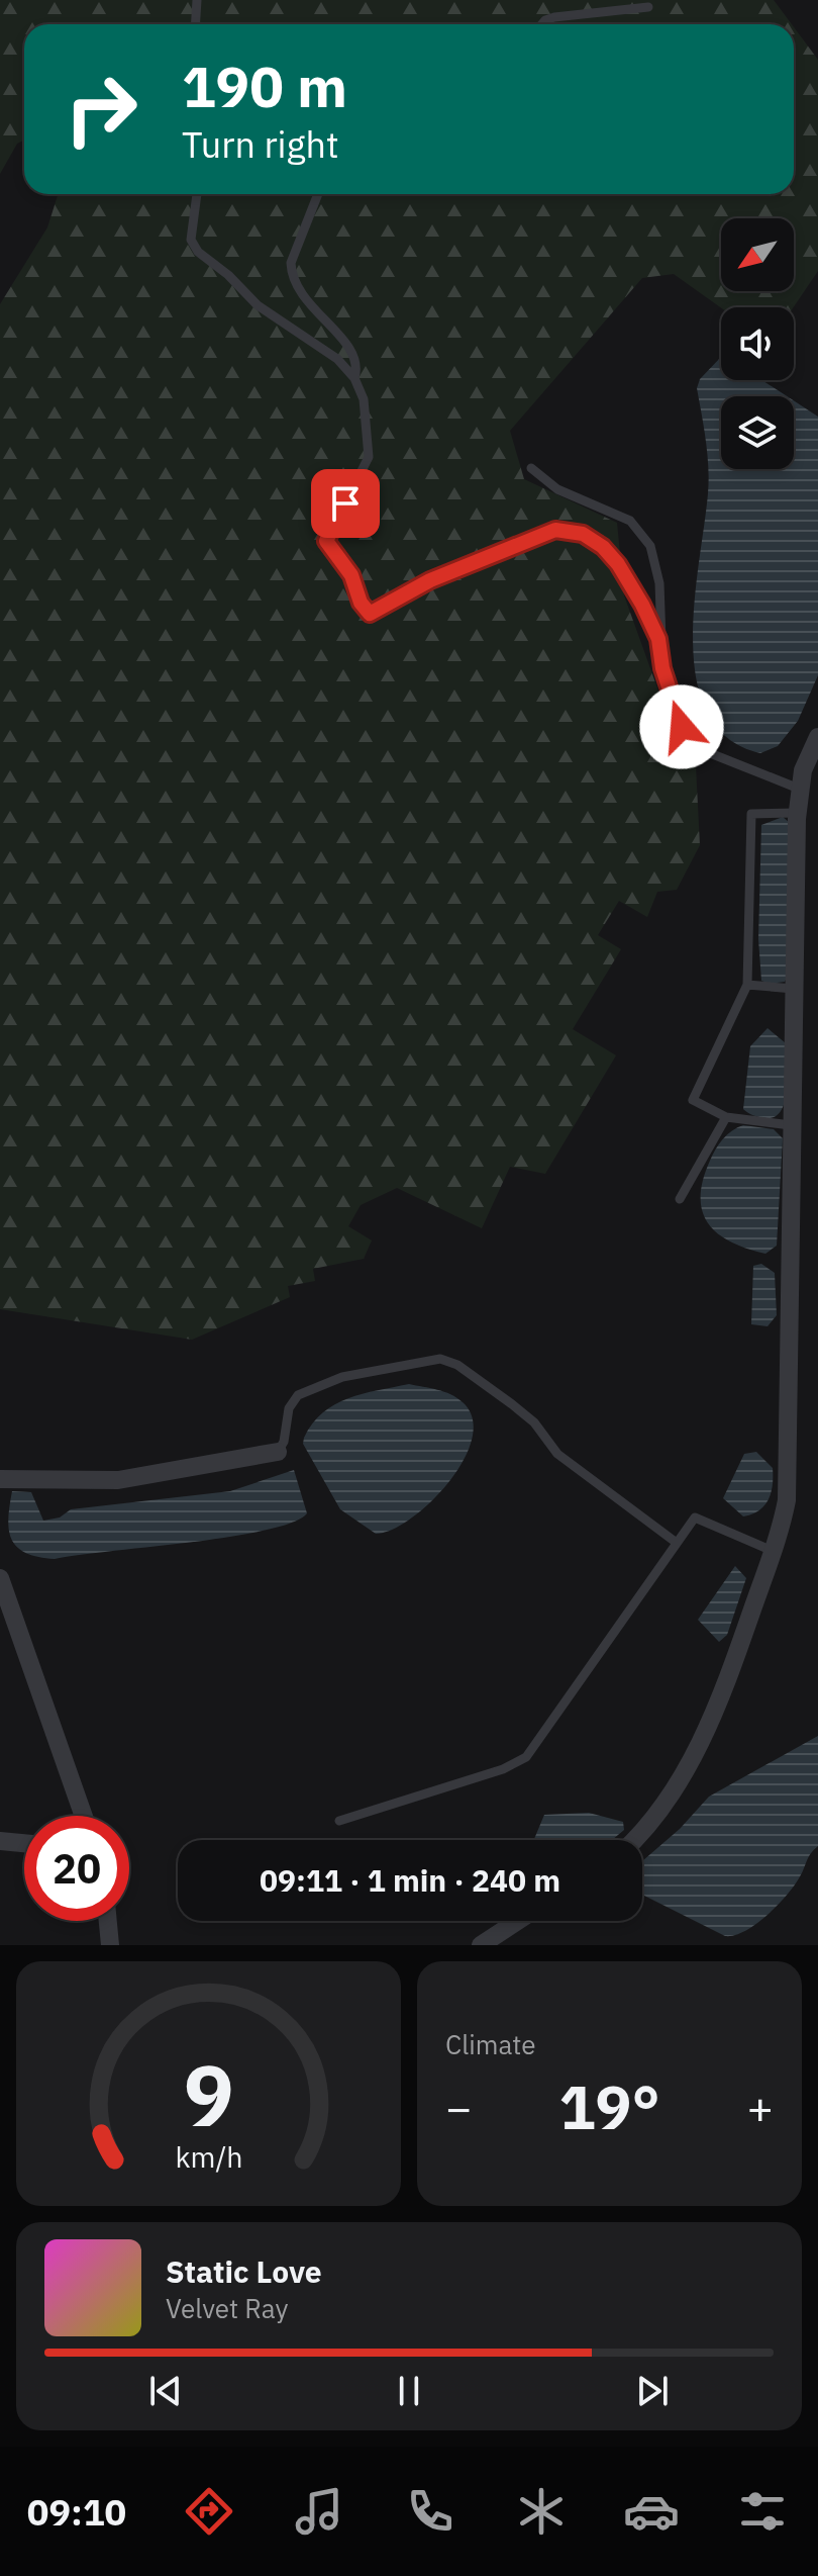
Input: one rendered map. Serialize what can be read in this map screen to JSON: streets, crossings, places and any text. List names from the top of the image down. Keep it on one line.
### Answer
{"north":"bottom left","page":{"turn":["190 m","Turn right"],"limit":"20","trip":"09:11 · 1 min · 240 m","tile":"Climate","heat":["−","19°","+"],"song":["Static Love","Velvet Ray"],"tabs":"09:10","gauge":["9","km/h"]}}
